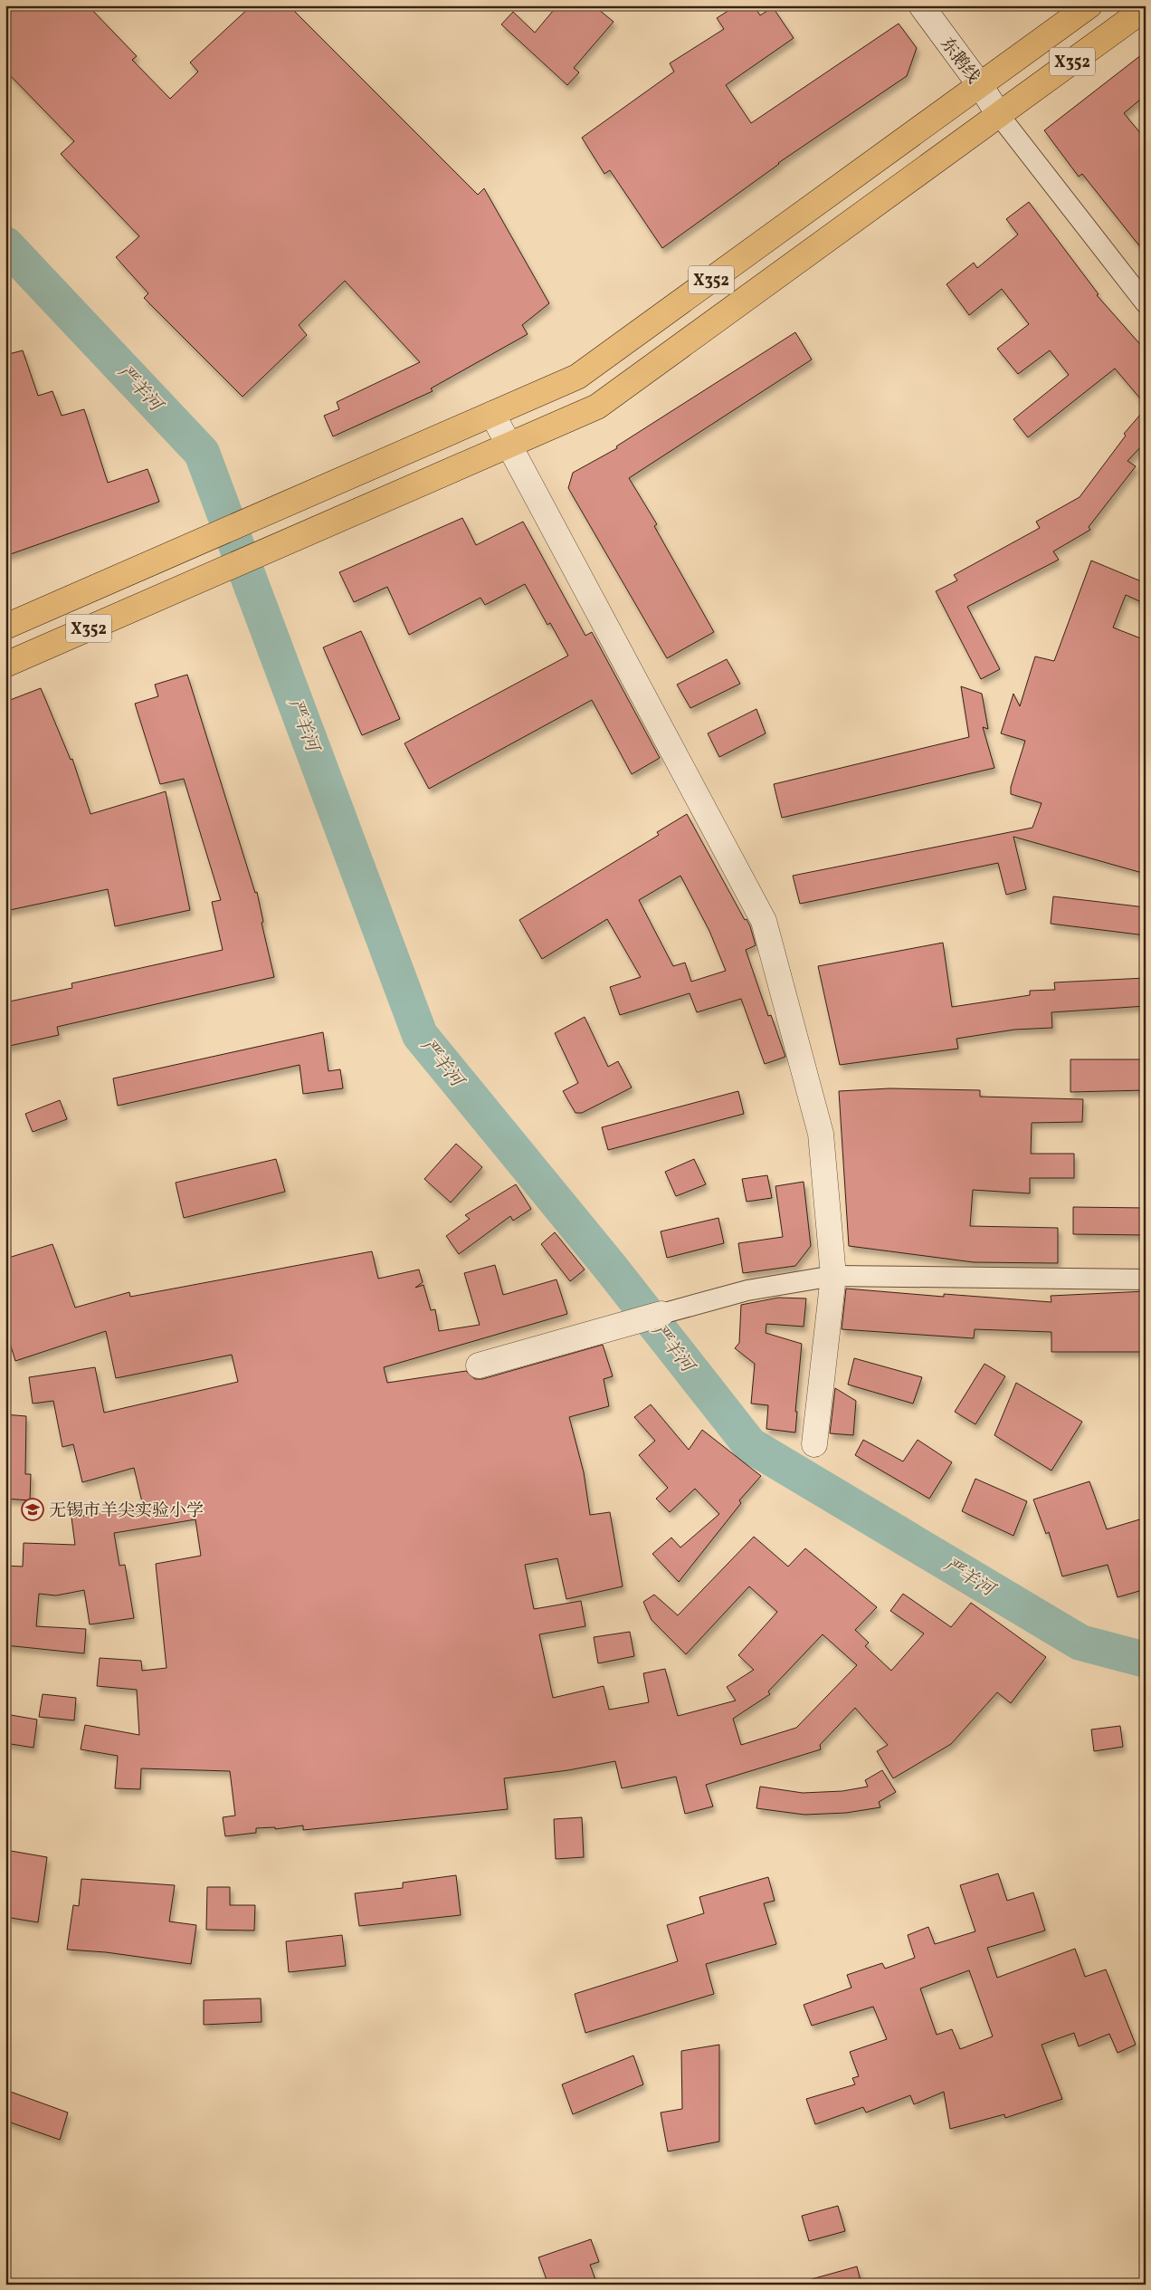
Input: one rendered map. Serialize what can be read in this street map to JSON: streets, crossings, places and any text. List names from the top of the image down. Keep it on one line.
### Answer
{"streets":{"main road":["X352"],"street":["东鹅线"]},"crossings":[["东鹅线","X352"]],"water":["严羊河"],"places":{"school or university":["无锡市羊尖实验小学"]}}
